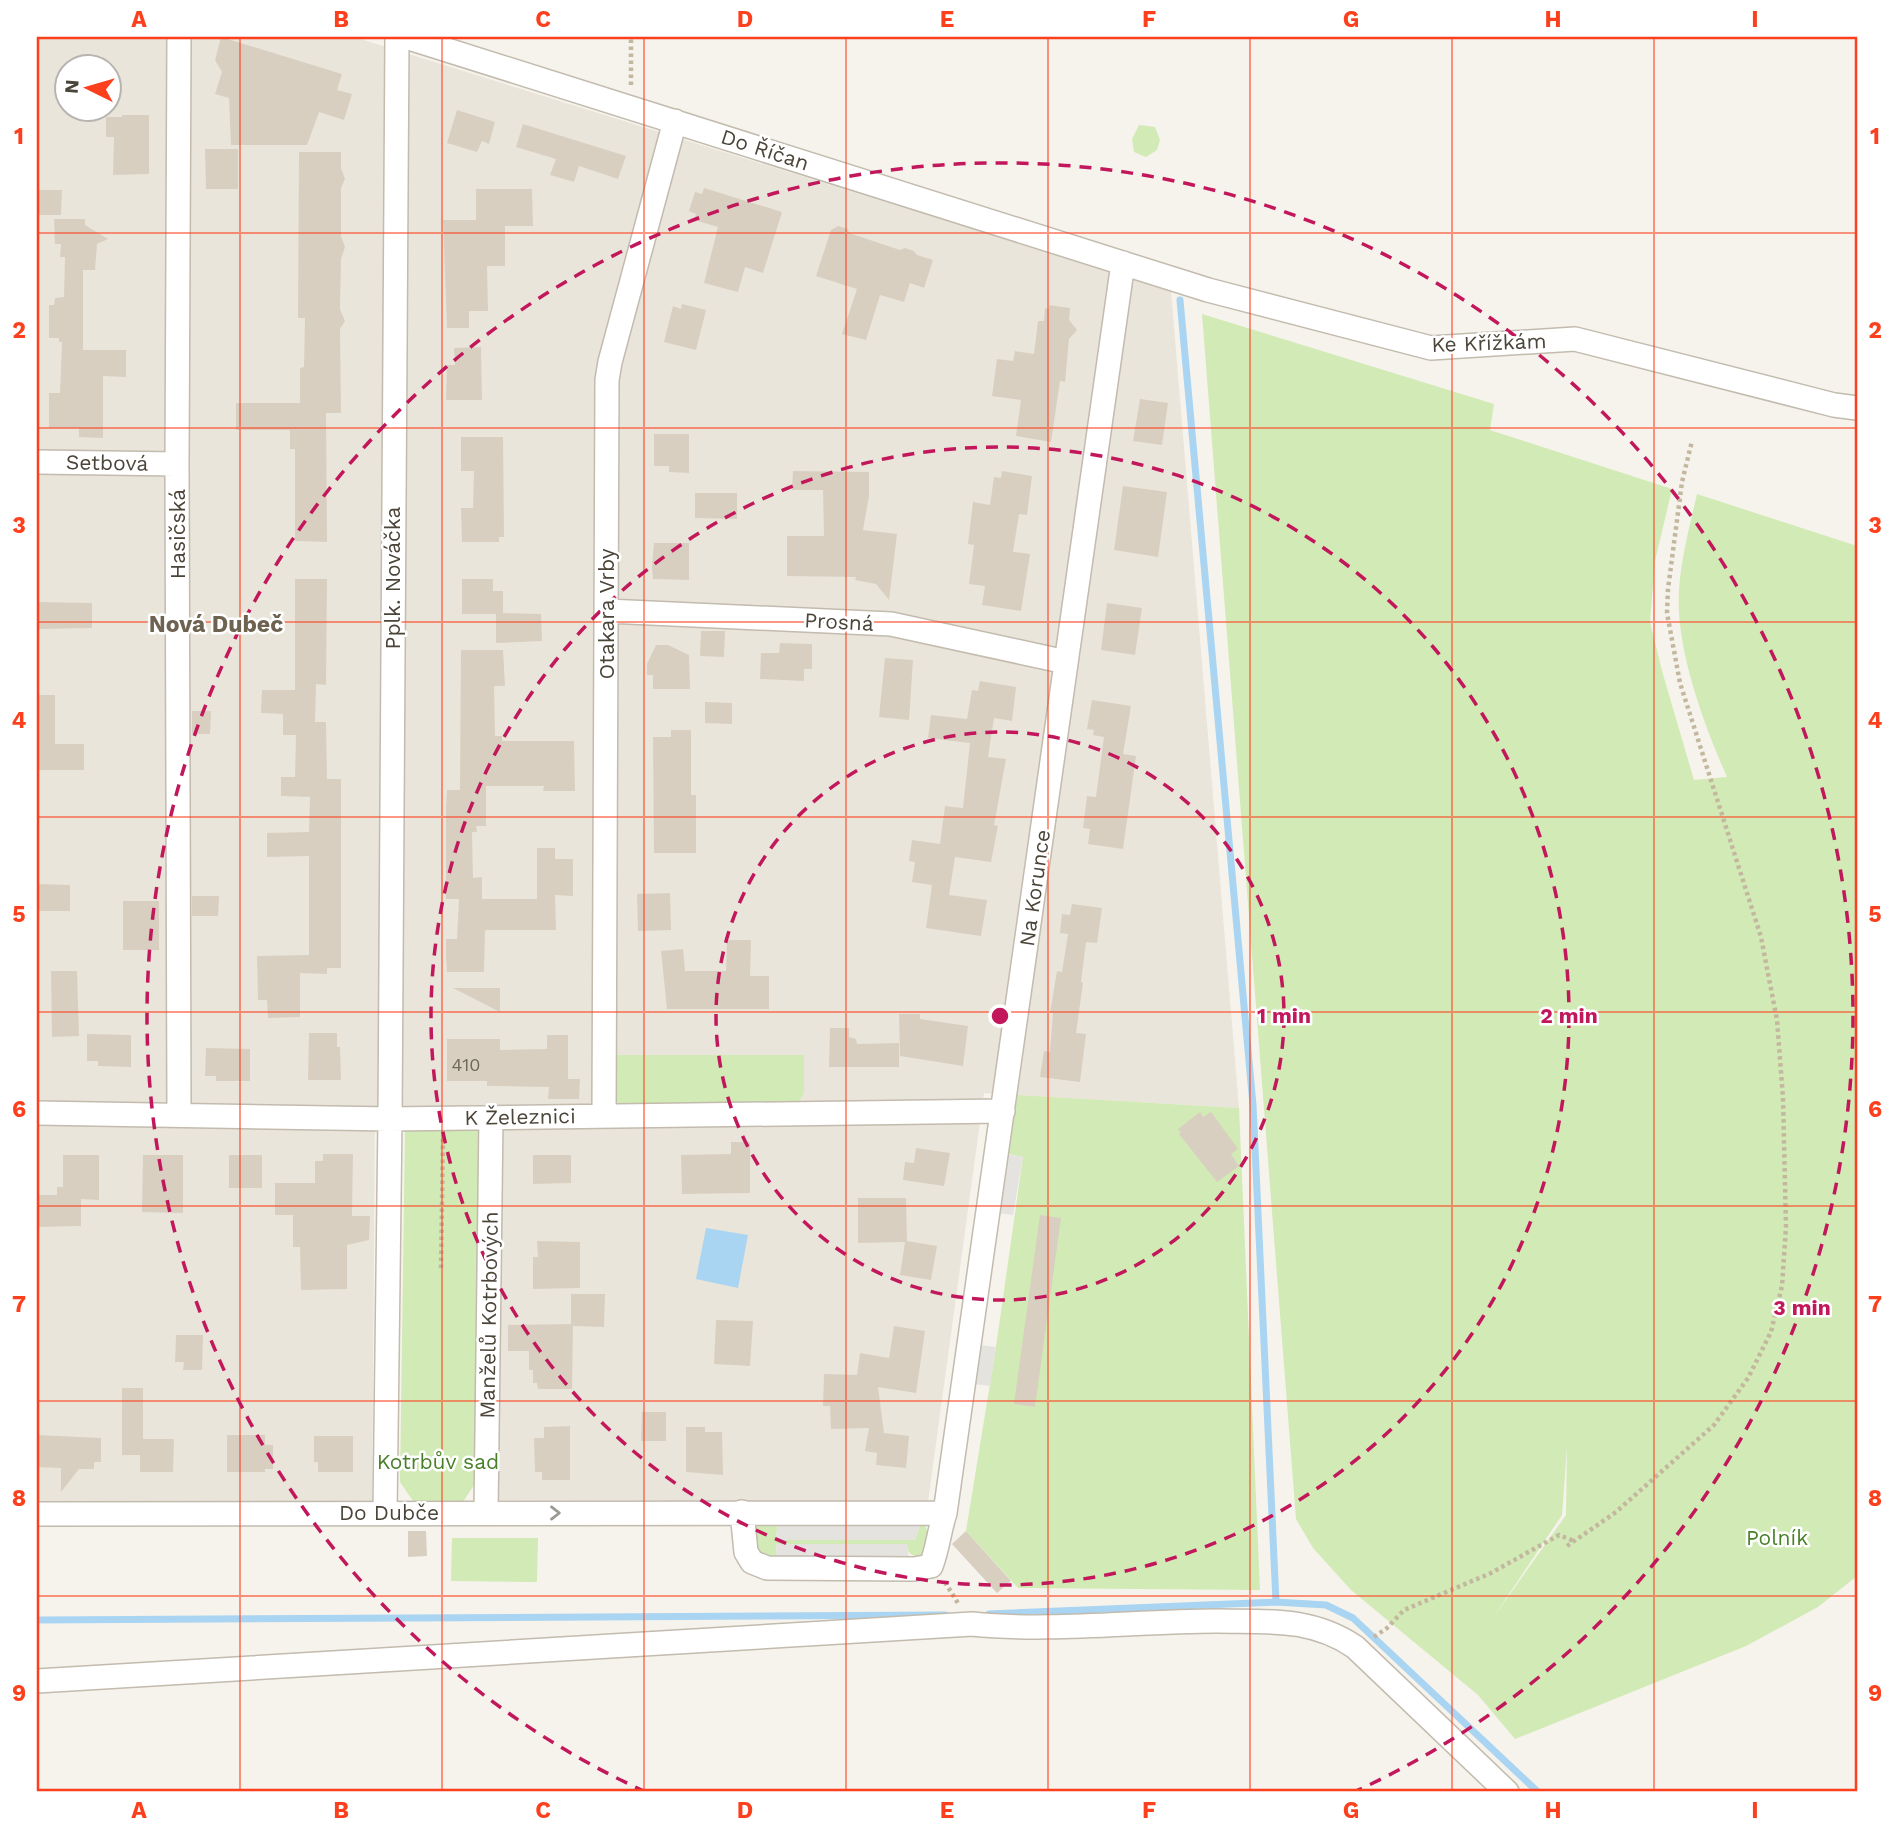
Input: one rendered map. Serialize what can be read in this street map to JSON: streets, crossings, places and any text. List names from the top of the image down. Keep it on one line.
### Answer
{"streets":{"street":["Do Říčan","Ke Křížkám","Setbová","Hasičská","Pplk. Nováčka","Otakara Vrby","Prosná","Na Korunce","K Železnici","Manželů Kotrbových","Do Dubče"]},"crossings":[["Do Říčan","Ke Křížkám"],["Do Říčan","Otakara Vrby"],["Do Říčan","Na Korunce"],["Ke Křížkám","Na Korunce"],["Setbová","Hasičská"],["Hasičská","K Železnici"],["Pplk. Nováčka","K Železnici"],["Otakara Vrby","Prosná"],["Otakara Vrby","K Železnici"],["Prosná","Na Korunce"],["Na Korunce","K Železnici"],["Na Korunce","Do Dubče"],["K Železnici","Manželů Kotrbových"],["Manželů Kotrbových","Do Dubče"]],"districts":["Nová Dubeč"],"parks":["Kotrbův sad","Polník"],"house_numbers":["410"],"north":"left","grid":{"columns":["A","B","C","D","E","F","G","H","I"],"rows":["1","2","3","4","5","6","7","8","9"]},"rings":["1 min","2 min","3 min"]}
